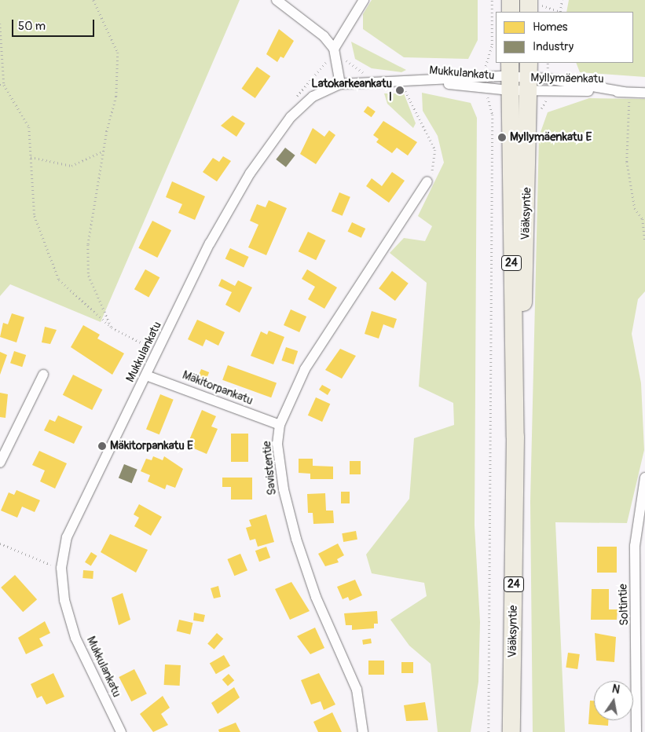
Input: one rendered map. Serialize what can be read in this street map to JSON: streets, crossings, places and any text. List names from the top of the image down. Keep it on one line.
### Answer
{"streets":{"highway":["Vääksyntie","24"],"street":["Mukkulankatu","Myllymäenkatu","Mäkitorpankatu","Savistentie","Soltintie"]},"crossings":[["Mukkulankatu","Myllymäenkatu"],["Mukkulankatu","Vääksyntie"],["Mukkulankatu","Mäkitorpankatu"],["Myllymäenkatu","Vääksyntie"],["Mäkitorpankatu","Savistentie"]],"places":["Latokarkeankatu I","Myllymäenkatu E","Mäkitorpankatu E"],"legend":["Homes","Industry"],"scale_bar":"50 m","north":"top"}
